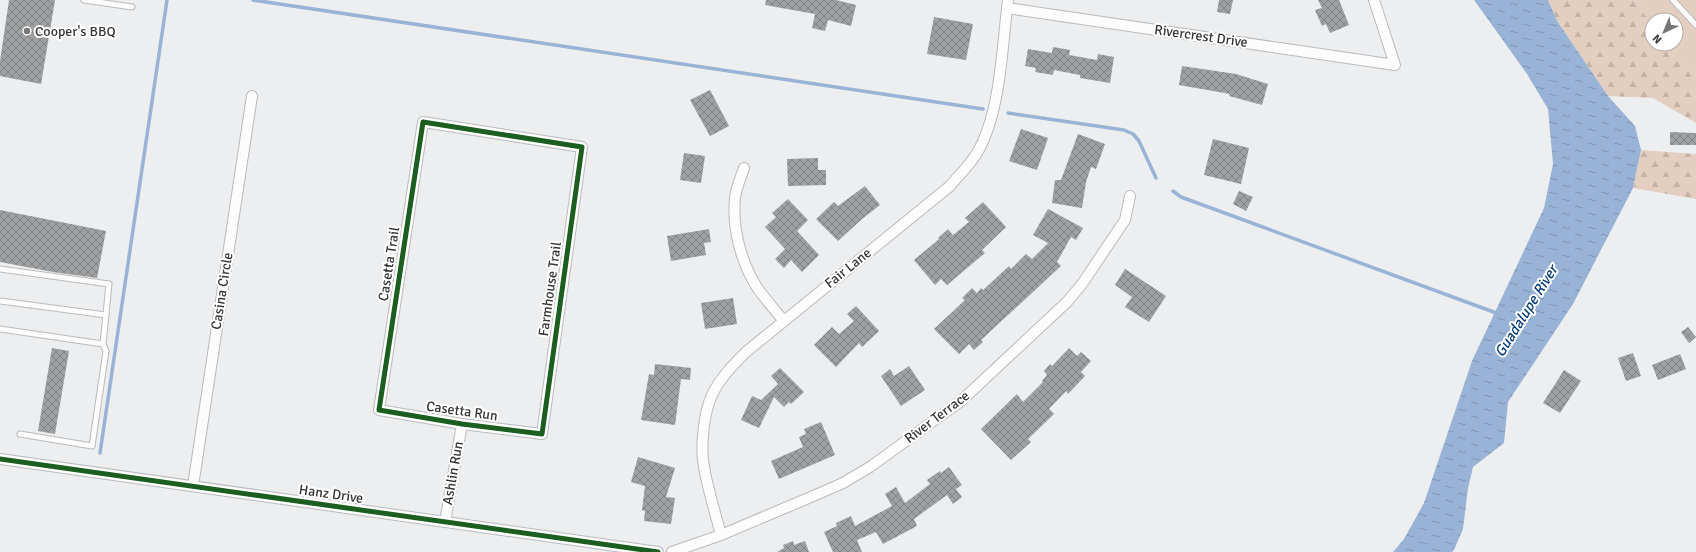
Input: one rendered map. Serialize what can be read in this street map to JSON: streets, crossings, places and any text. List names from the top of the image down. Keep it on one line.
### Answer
{"streets":{"street":["Rivercrest Drive","Casetta Trail","Fair Lane","Farmhouse Trail","Casina Circle","Casetta Run","River Terrace","Ashlin Run","Hanz Drive"]},"crossings":[["Rivercrest Drive","Fair Lane"],["Casetta Trail","Farmhouse Trail"],["Casetta Trail","Casetta Run"],["Fair Lane","River Terrace"],["Farmhouse Trail","Casetta Run"],["Casina Circle","Hanz Drive"],["Casetta Run","Ashlin Run"],["Ashlin Run","Hanz Drive"]],"water":["Guadalupe River"],"places":["Cooper's BBQ"],"north":"bottom left"}
